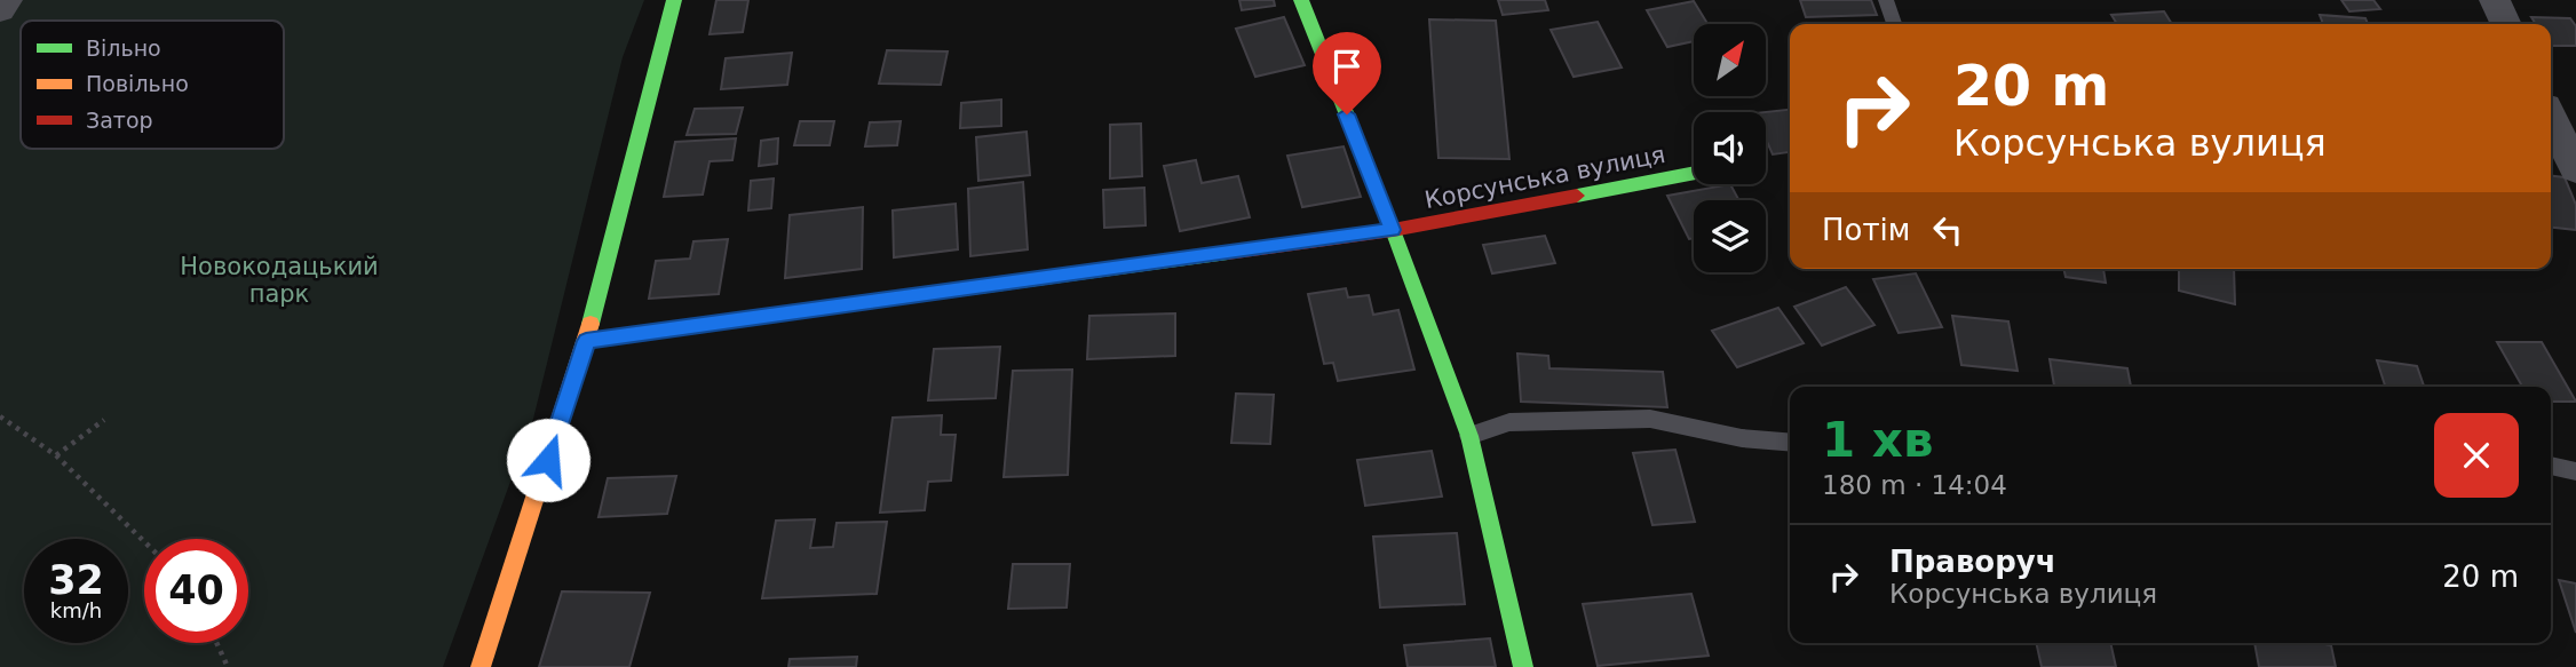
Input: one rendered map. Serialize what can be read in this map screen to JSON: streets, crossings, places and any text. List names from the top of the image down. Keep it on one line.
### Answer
{"streets":{"street":["Корсунська вулиця"]},"parks":["Новокодацький парк"],"legend":["Вільно","Повільно","Затор"],"north":"top right","page":{"turn":["20 m","Корсунська вулиця"],"then":"Потім","heading":["1 хв","180 m · 14:04"],"list":[{"name":"Праворуч","note":"Корсунська вулиця","value":"20 m"}],"speed":"32 km/h","limit":"40"}}
